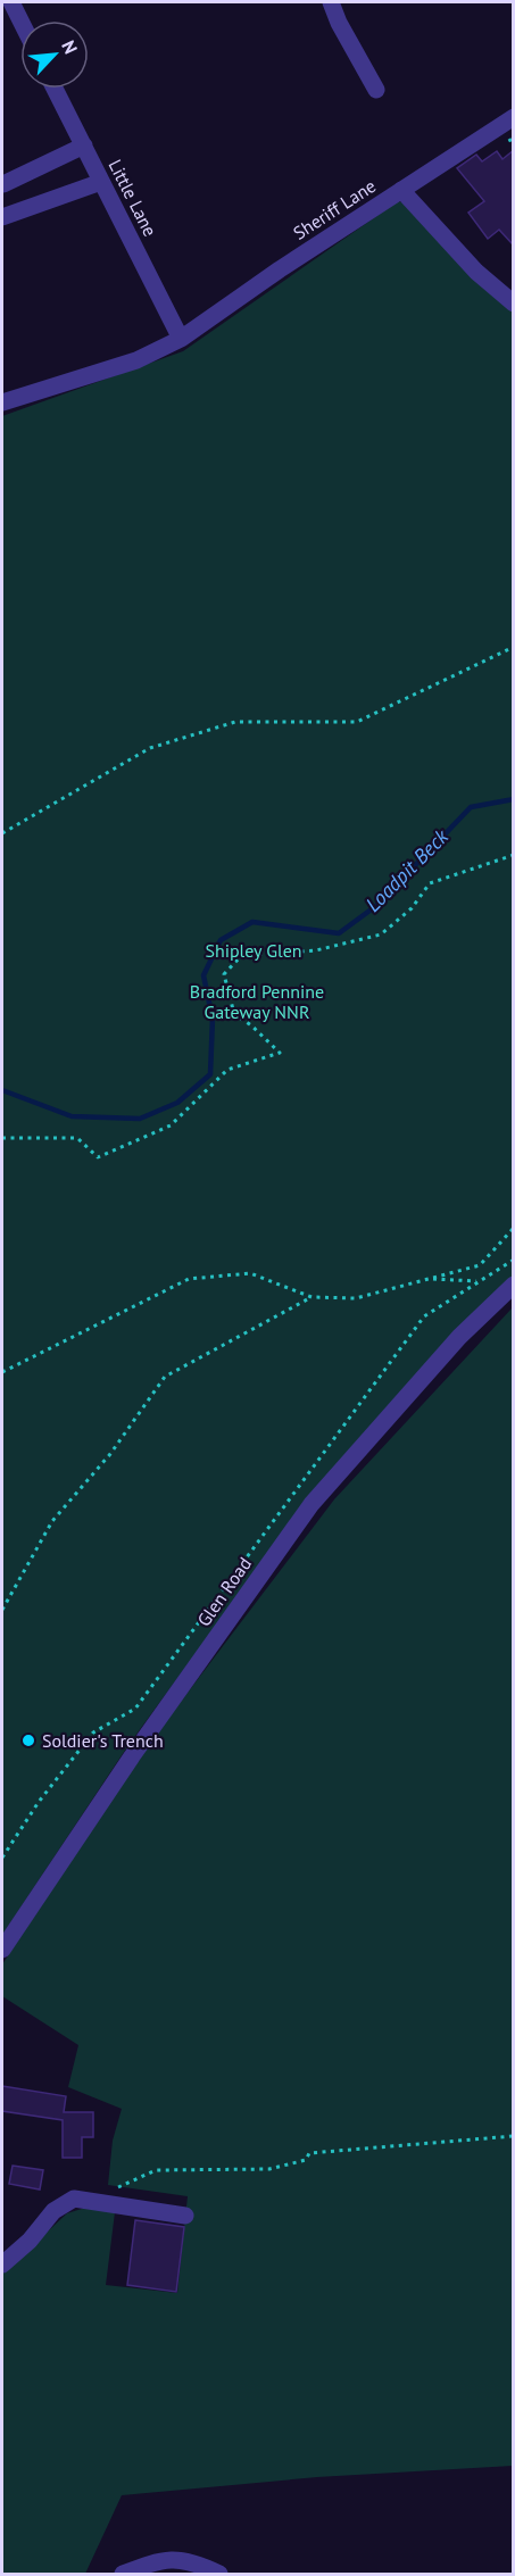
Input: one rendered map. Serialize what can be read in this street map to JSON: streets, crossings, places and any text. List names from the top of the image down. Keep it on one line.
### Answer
{"streets":{"street":["Little Lane","Sheriff Lane","Glen Road"]},"crossings":[["Little Lane","Sheriff Lane"]],"water":["Loadpit Beck"],"parks":["Shipley Glen","Bradford Pennine Gateway NNR"],"places":["Soldier's Trench"],"north":"top right"}
